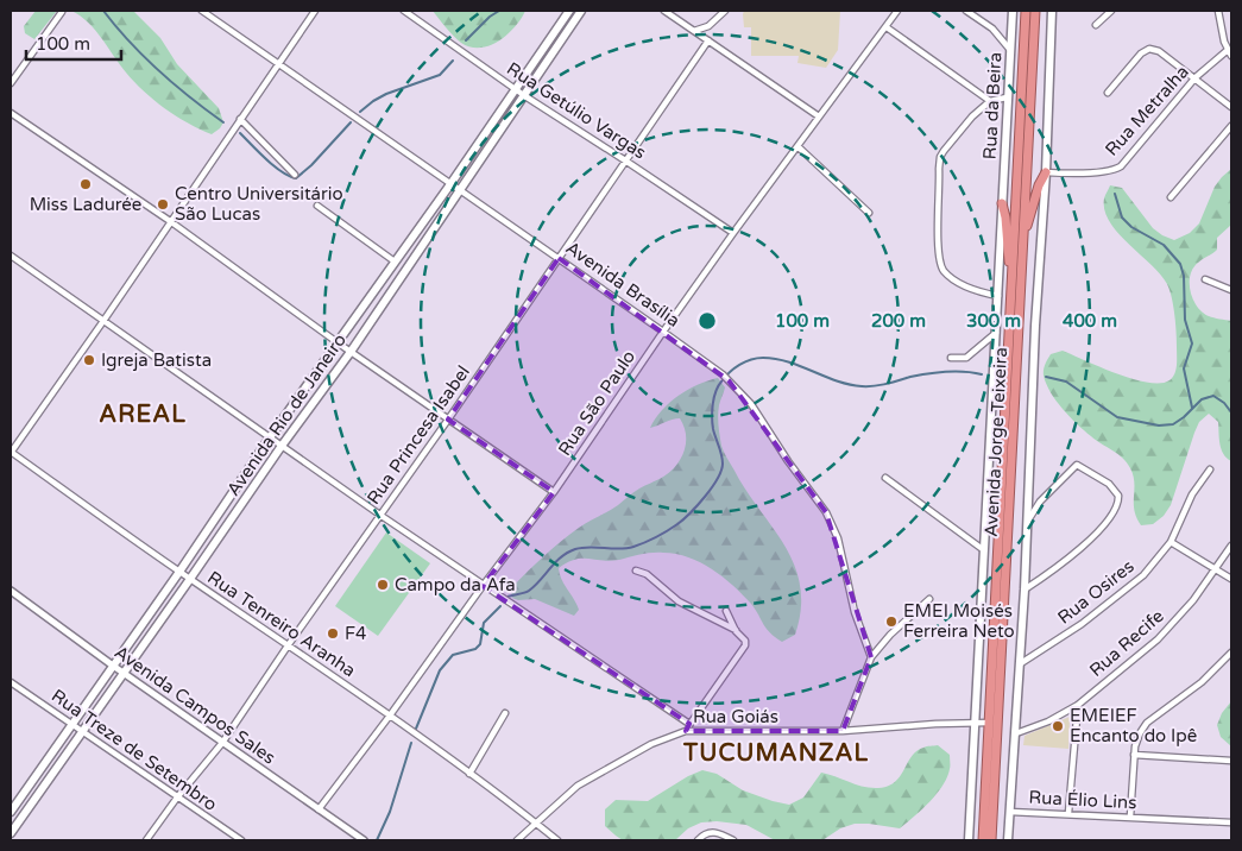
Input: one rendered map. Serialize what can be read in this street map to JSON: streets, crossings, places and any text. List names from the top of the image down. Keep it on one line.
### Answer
{"streets":{"highway":["Avenida Jorge Teixeira"],"main road":["Rua da Beira","Avenida Rio de Janeiro","Rua Élio Lins"],"street":["Rua Getúlio Vargas","Rua Metralha","Avenida Brasília","Rua São Paulo","Rua Princesa Isabel","Rua Osires","Rua Tenreiro Aranha","Rua Recife","Avenida Campos Sales","Rua Goiás","Rua Treze de Setembro"]},"crossings":[["Rua da Beira","Rua Goiás"],["Rua Getúlio Vargas","Rua São Paulo"],["Rua Getúlio Vargas","Avenida Rio de Janeiro"],["Rua Getúlio Vargas","Rua Princesa Isabel"],["Rua Metralha","Rua Élio Lins"],["Avenida Brasília","Rua São Paulo"],["Avenida Brasília","Avenida Rio de Janeiro"],["Avenida Brasília","Rua Princesa Isabel"],["Rua São Paulo","Rua Tenreiro Aranha"],["Rua São Paulo","Avenida Campos Sales"],["Avenida Rio de Janeiro","Rua Tenreiro Aranha"],["Avenida Rio de Janeiro","Avenida Campos Sales"],["Avenida Rio de Janeiro","Rua Treze de Setembro"],["Rua Princesa Isabel","Rua Tenreiro Aranha"],["Rua Princesa Isabel","Avenida Campos Sales"],["Rua Princesa Isabel","Rua Treze de Setembro"],["Avenida Jorge Teixeira","Rua Goiás"],["Rua Osires","Rua Élio Lins"],["Rua Tenreiro Aranha","Rua Goiás"],["Rua Recife","Rua Élio Lins"]],"districts":["AREAL","TUCUMANZAL"],"places":["Miss Ladurée","Centro Universitário São Lucas","Igreja Batista","Campo da Afa","EMEI Moisés Ferreira Neto","F4","EMEIEF Encanto do Ipê"],"scale_bar":"100 m","rings":["100 m","200 m","300 m","400 m"]}
